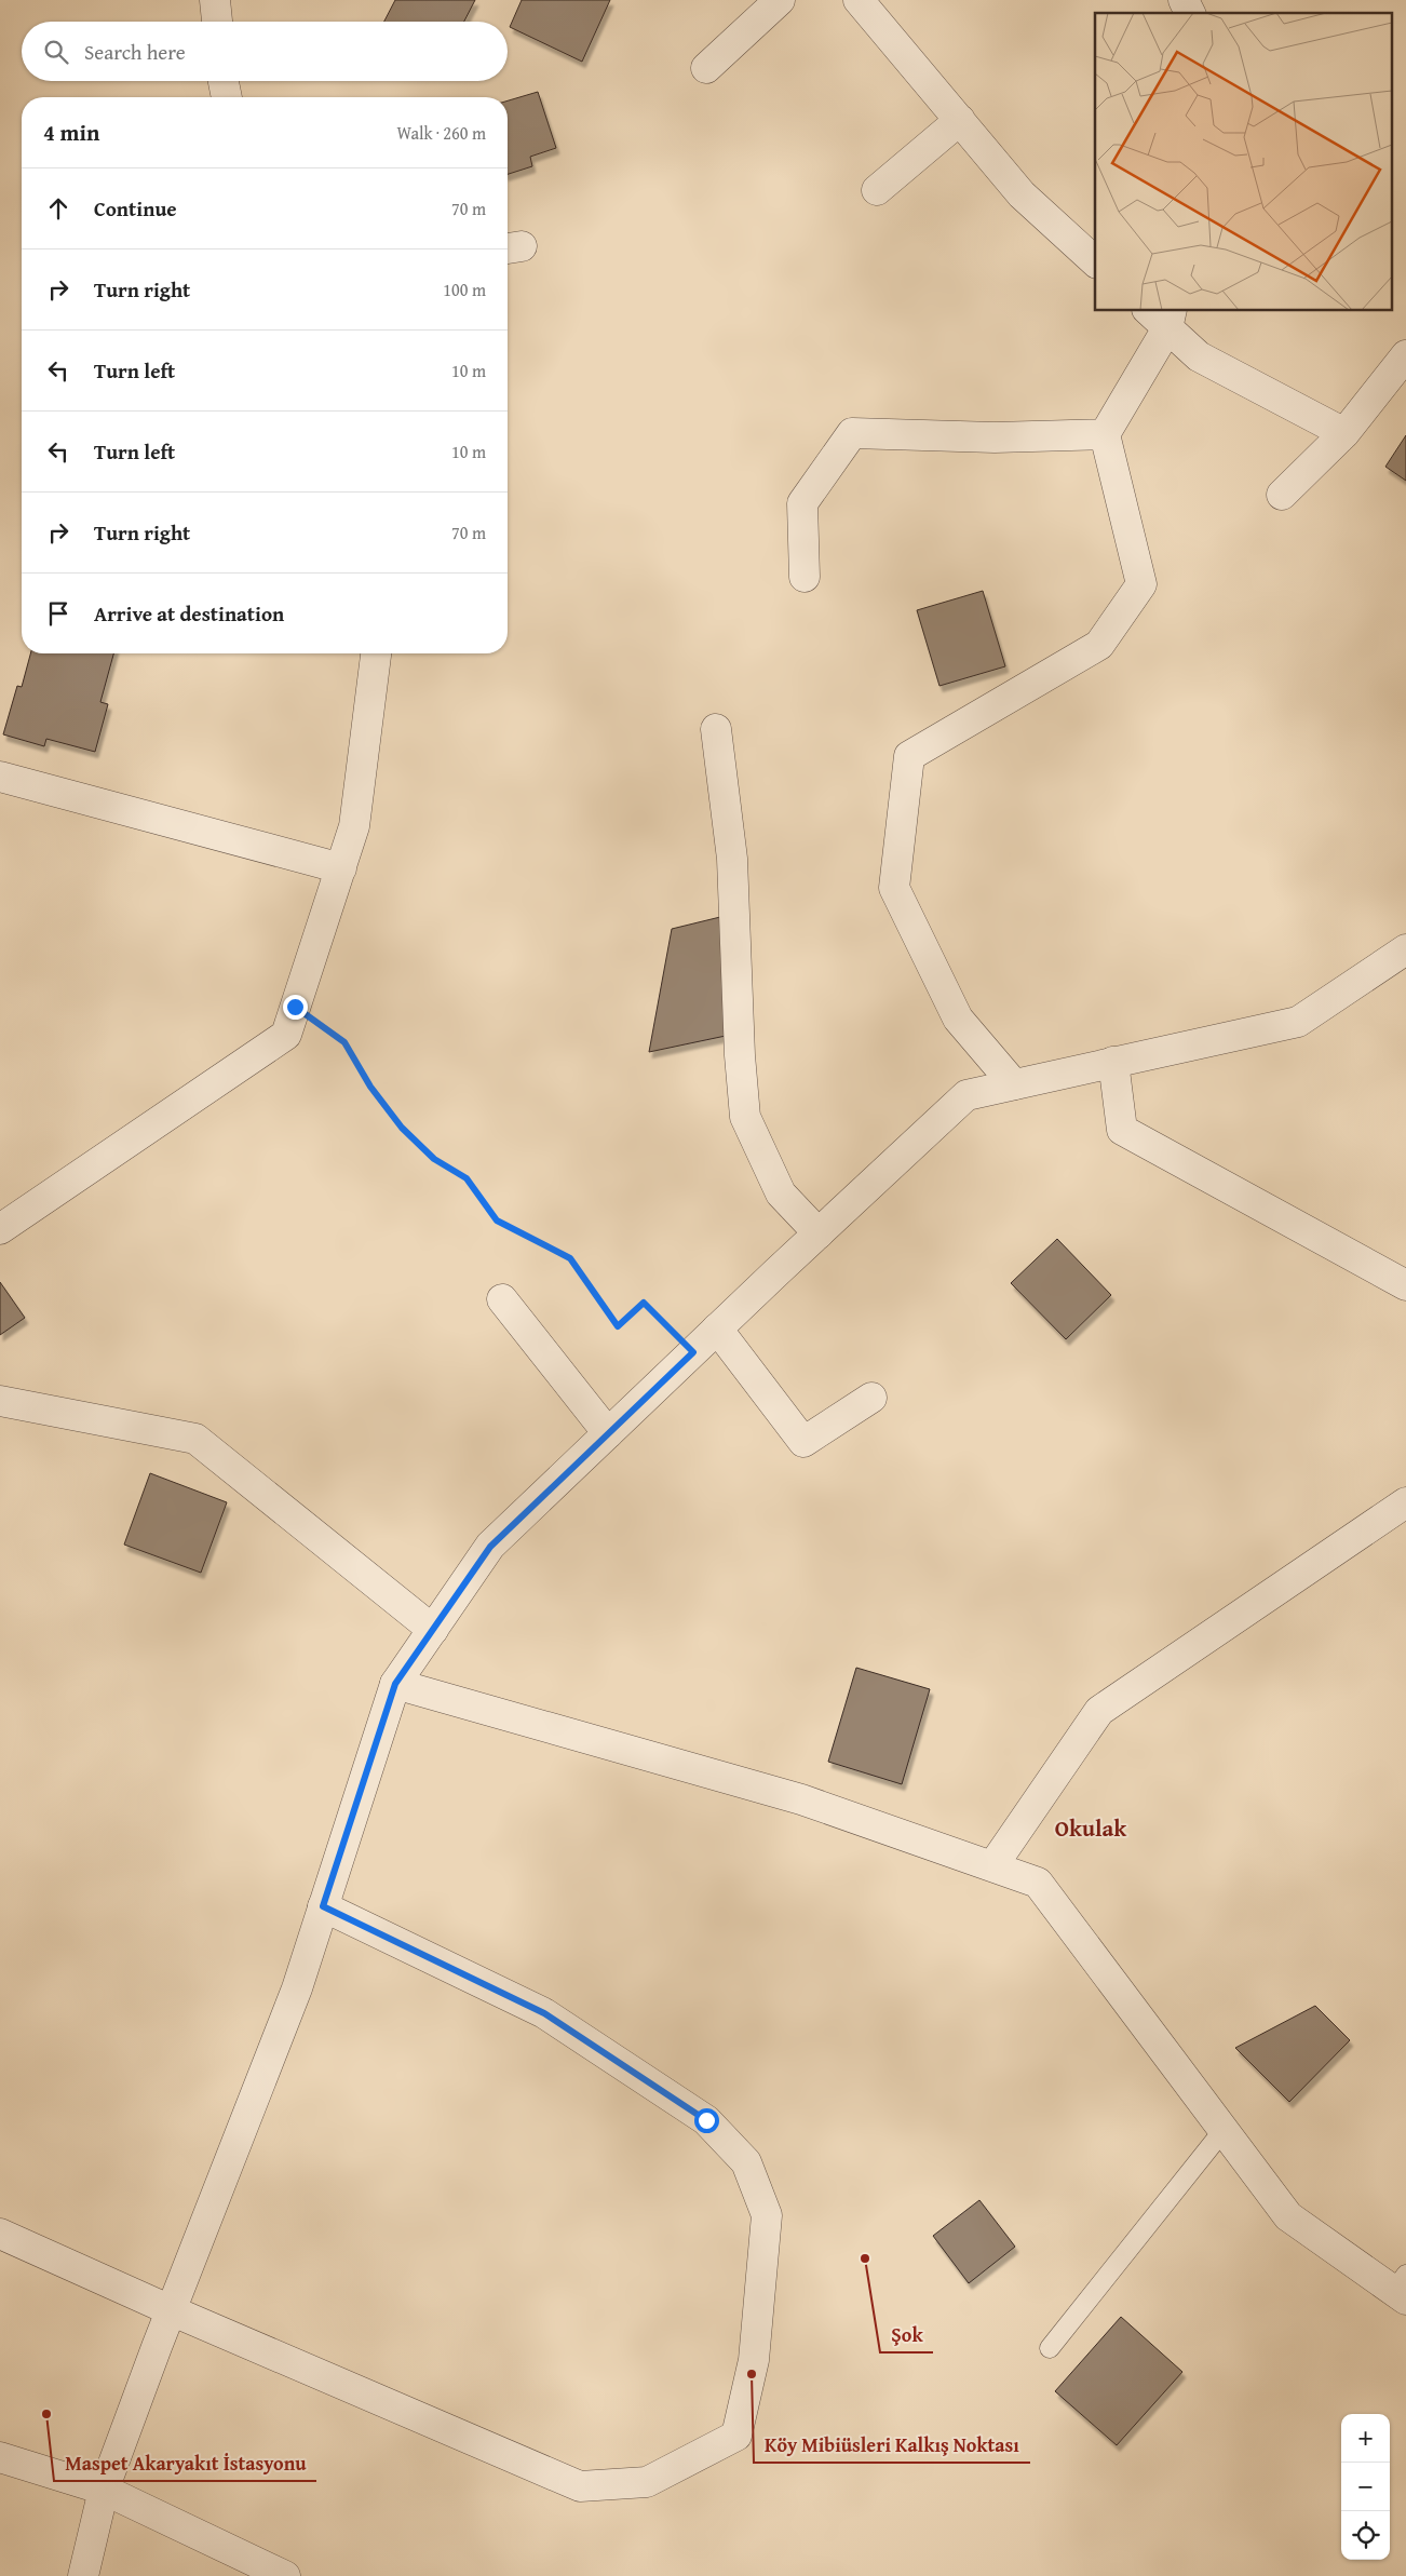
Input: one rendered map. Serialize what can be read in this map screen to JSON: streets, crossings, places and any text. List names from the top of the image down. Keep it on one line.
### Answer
{"districts":["Okulak"],"places":["Şok","Köy Mibiüsleri Kalkış Noktası","Maspet Akaryakıt İstasyonu"],"page":{"search":"Search here","heading":["4 min","Walk · 260 m"],"list":[["Continue","70 m"],["Turn right","100 m"],["Turn left","10 m"],["Turn left","10 m"],["Turn right","70 m"],"Arrive at destination"],"map_buttons":["+","−"]}}
